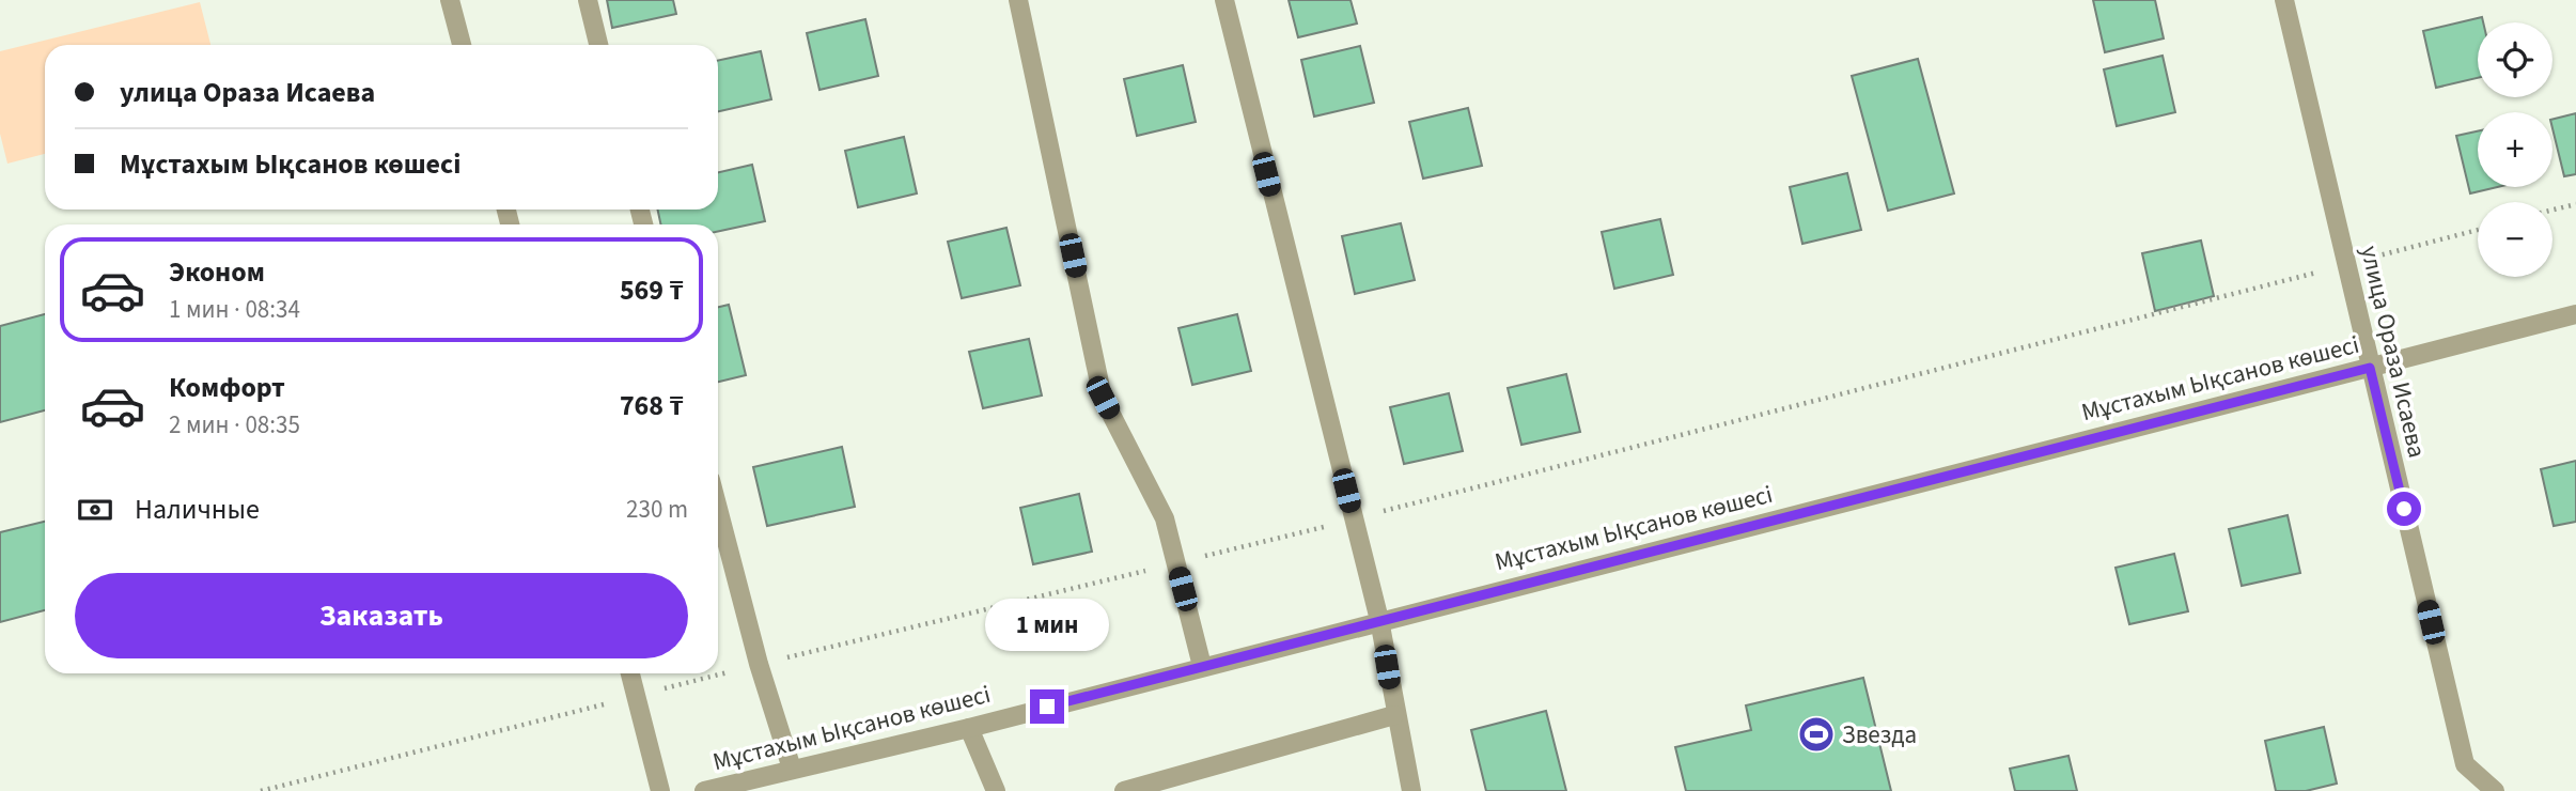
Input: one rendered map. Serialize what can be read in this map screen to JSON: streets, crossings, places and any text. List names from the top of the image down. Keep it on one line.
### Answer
{"streets":{"street":["улица Ораза Исаева","Мұстахым Ықсанов көшесі"]},"crossings":[["улица Ораза Исаева","Мұстахым Ықсанов көшесі"]],"places":{"sports":["Звезда"]},"page":{"map_buttons":["+","−"],"banner":["улица Ораза Исаева","Мұстахым Ықсанов көшесі"],"list":[{"name":"Эконом","note":"1 мин · 08:34","value":"569 ₸"},{"name":"Комфорт","note":"2 мин · 08:35","value":"768 ₸"}],"pay":["Наличные","230 m"],"buttons":"Заказать","bubble":"1 мин"}}
